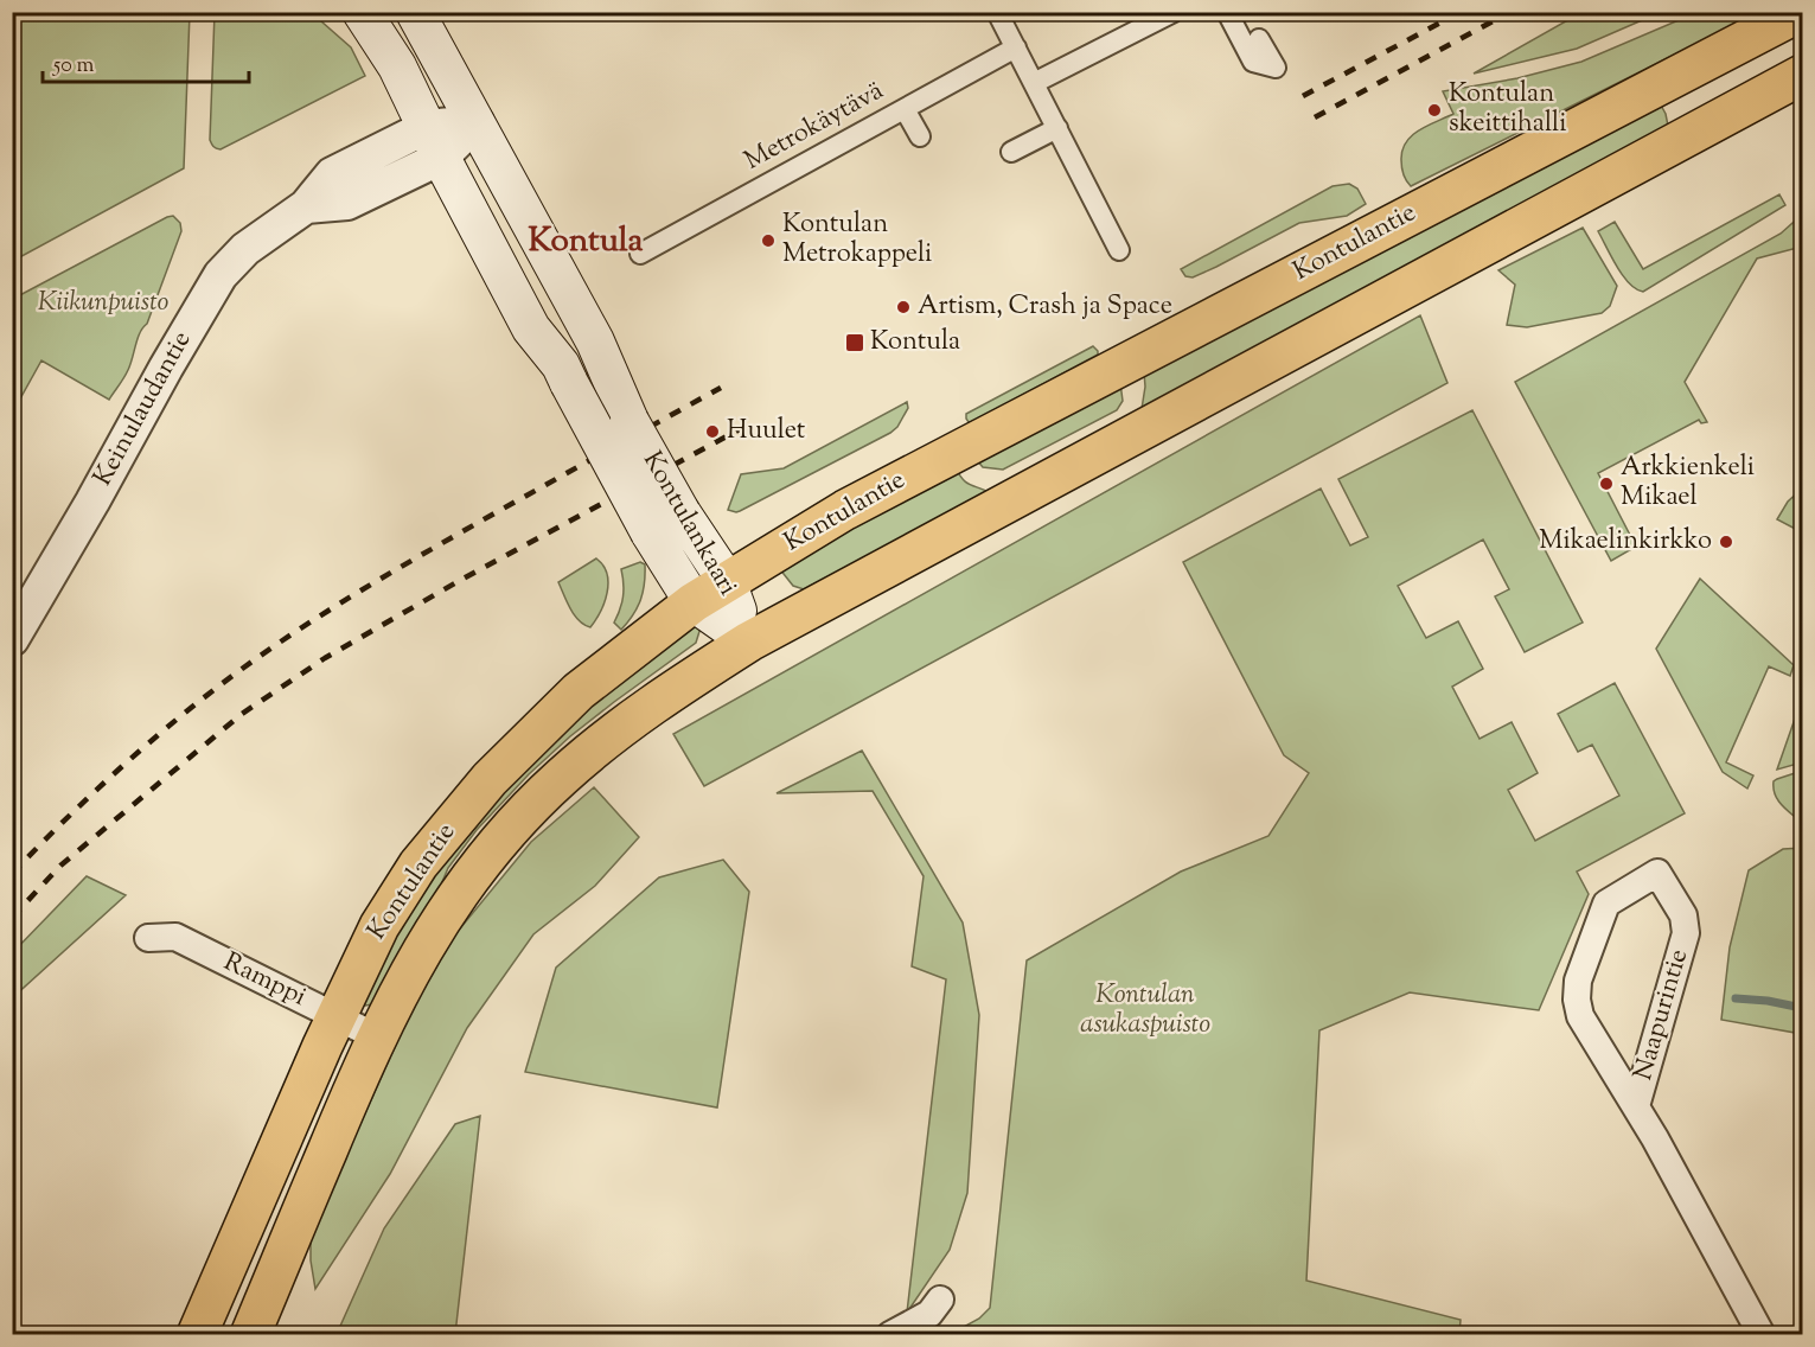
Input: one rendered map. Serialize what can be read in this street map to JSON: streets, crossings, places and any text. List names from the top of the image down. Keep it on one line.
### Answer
{"streets":{"main road":["Kontulantie","Kontulankaari"],"street":["Metrokäytävä","Keinulaudantie","Ramppi","Naapurintie"]},"crossings":[["Kontulantie","Kontulankaari"],["Kontulantie","Ramppi"],["Keinulaudantie","Kontulankaari"]],"districts":["Kontula"],"parks":["Kiikunpuisto","Kontulan asukaspuisto"],"places":{"other":["Kontulan skeittihalli","Kontulan Metrokappeli","Artism, Crash ja Space","Huulet","Arkkienkeli Mikael","Mikaelinkirkko"],"transit":["Kontula"]},"scale_bar":"50 m"}
